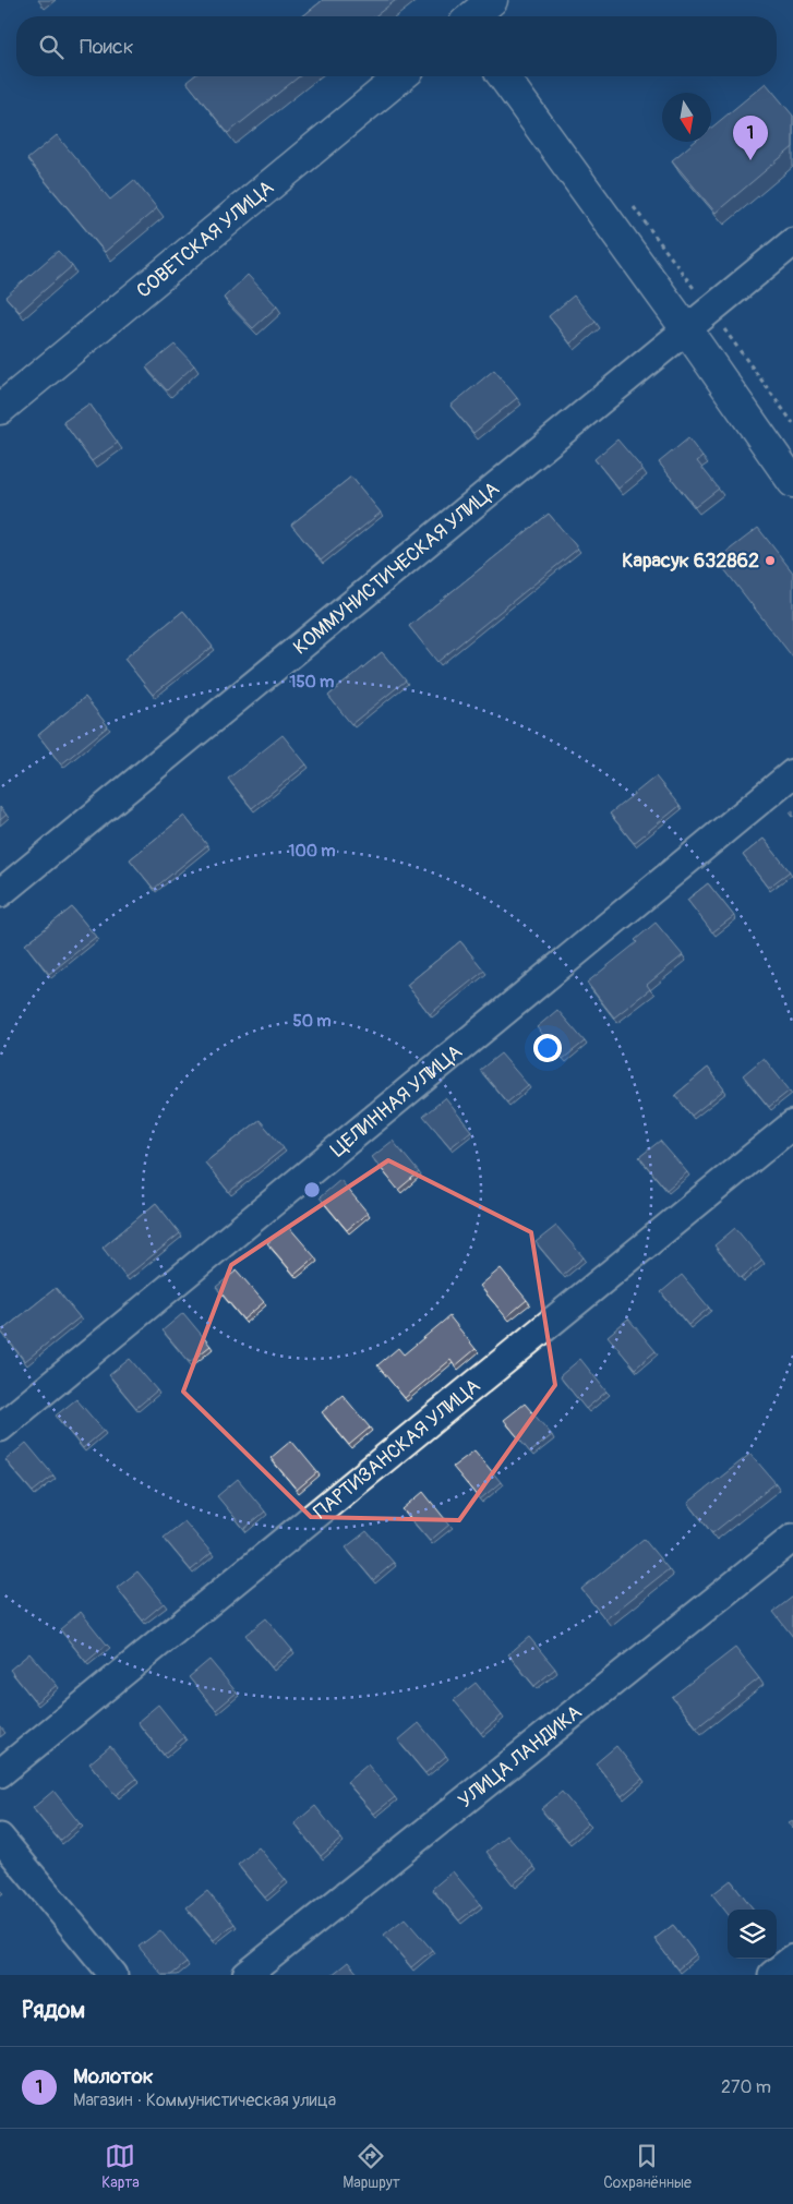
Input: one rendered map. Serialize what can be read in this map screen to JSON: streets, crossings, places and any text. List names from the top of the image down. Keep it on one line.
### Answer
{"streets":{"street":["СОВЕТСКАЯ УЛИЦА","КОММУНИСТИЧЕСКАЯ УЛИЦА","ЦЕЛИННАЯ УЛИЦА","ПАРТИЗАНСКАЯ УЛИЦА","УЛИЦА ЛАНДИКА"]},"places":["Карасук 632862"],"north":"bottom","page":{"search":"Поиск","pins":"1","heading":"Рядом","list":[{"mark":"1","name":"Молоток","note":"Магазин · Коммунистическая улица","value":"270 m"}],"nav":["Карта","Маршрут","Сохранённые"]},"rings":["150 m","100 m","50 m"]}
